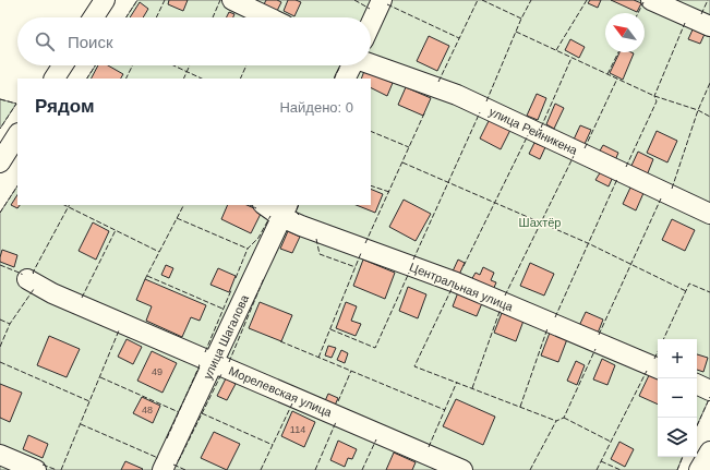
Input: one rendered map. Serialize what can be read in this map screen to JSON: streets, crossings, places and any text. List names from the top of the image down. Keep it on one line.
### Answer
{"streets":{"street":["улица Рейникена","Центральная улица","улица Шагалова","Морелевская улица"]},"crossings":[["Центральная улица","улица Шагалова"],["улица Шагалова","Морелевская улица"]],"parks":["Шахтёр"],"house_numbers":["49","48","114"],"north":"top left","page":{"search":"Поиск","heading":["Рядом","Найдено: 0"],"map_buttons":["+","−"]}}
